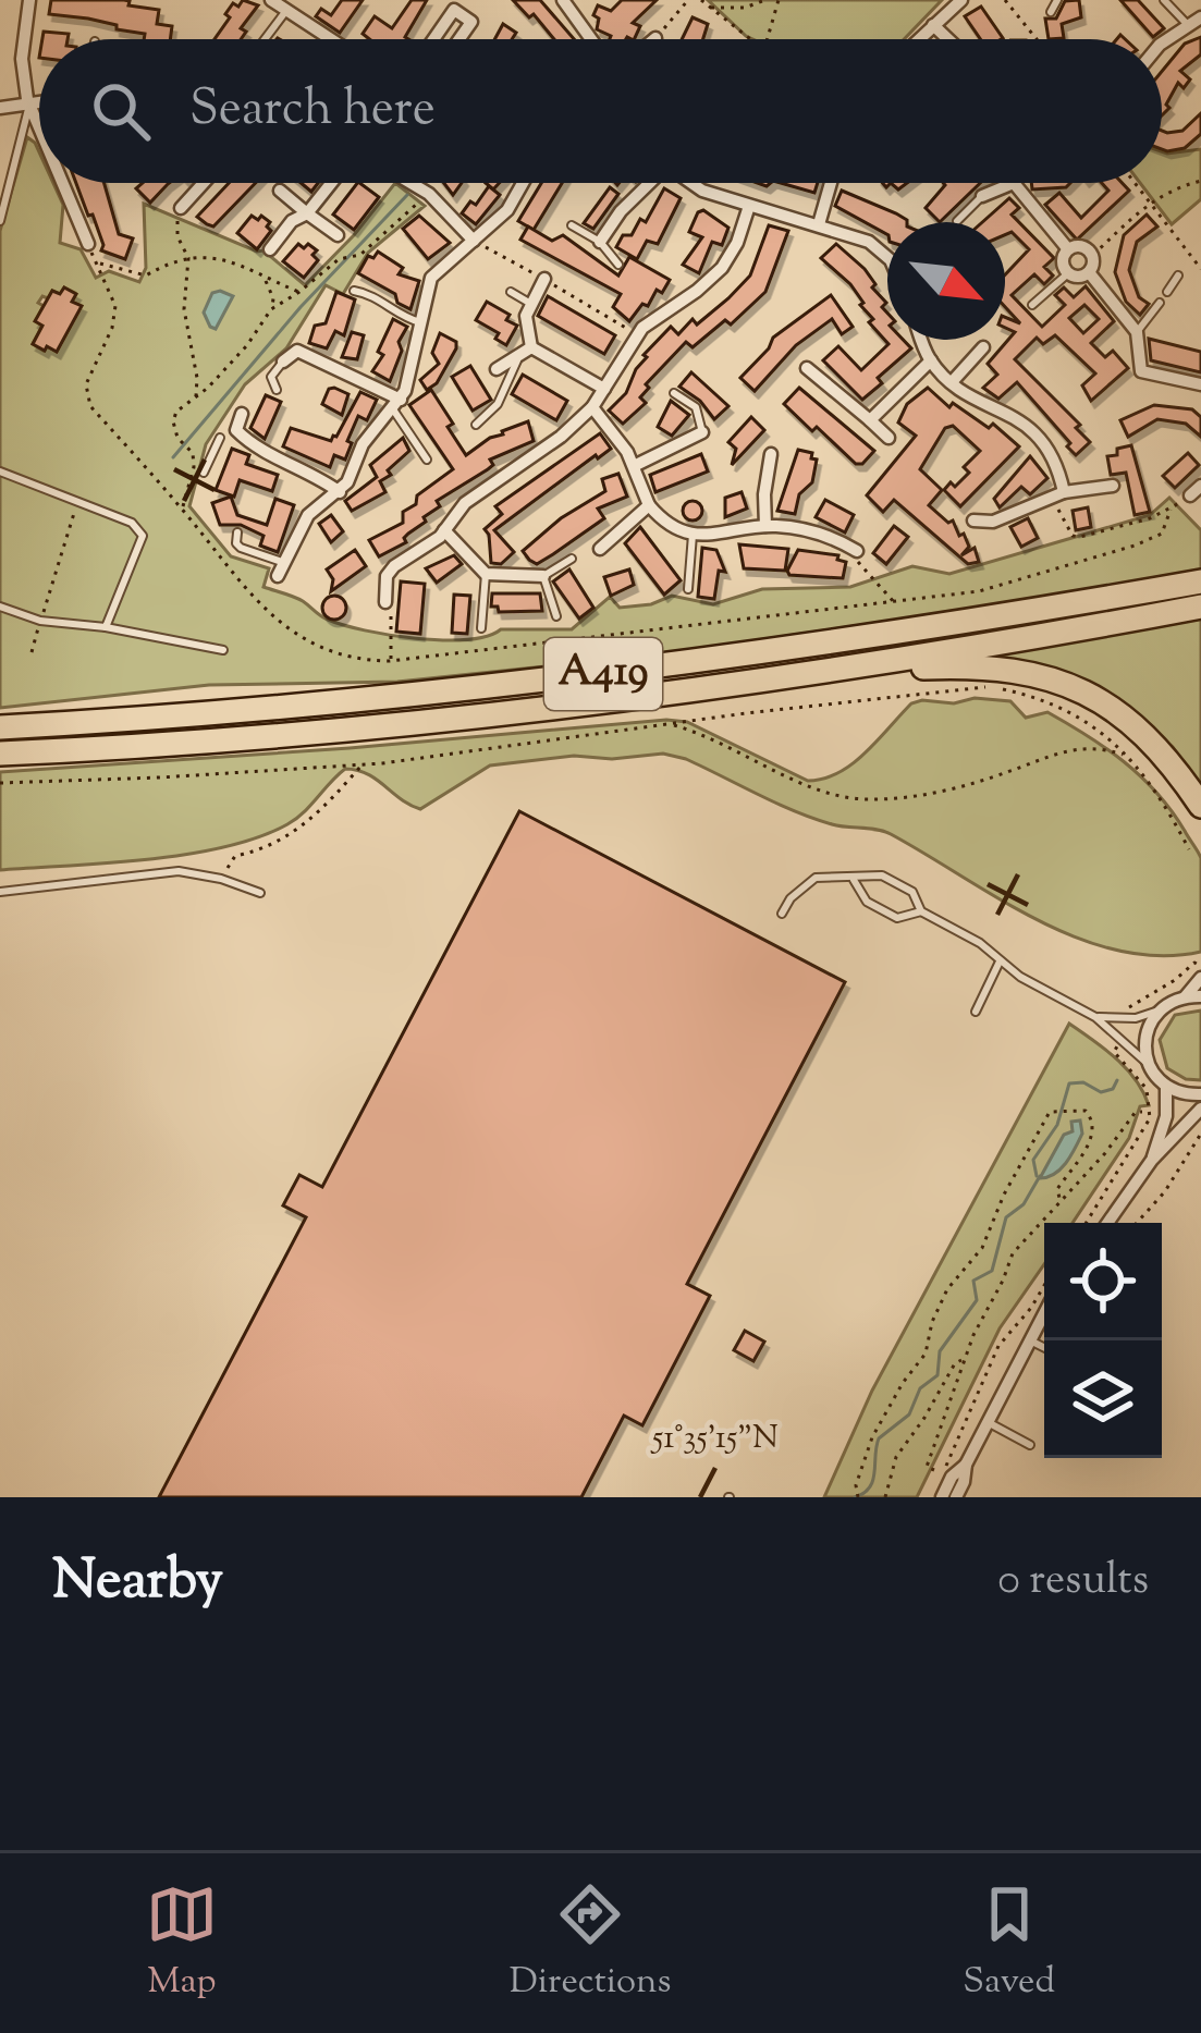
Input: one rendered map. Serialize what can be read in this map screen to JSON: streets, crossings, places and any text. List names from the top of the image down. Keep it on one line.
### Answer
{"streets":{"highway":["A419"]},"north":"bottom right","page":{"search":"Search here","heading":["Nearby","0 results"],"nav":["Map","Directions","Saved"]},"coordinates":["51°35'15\"N"]}
